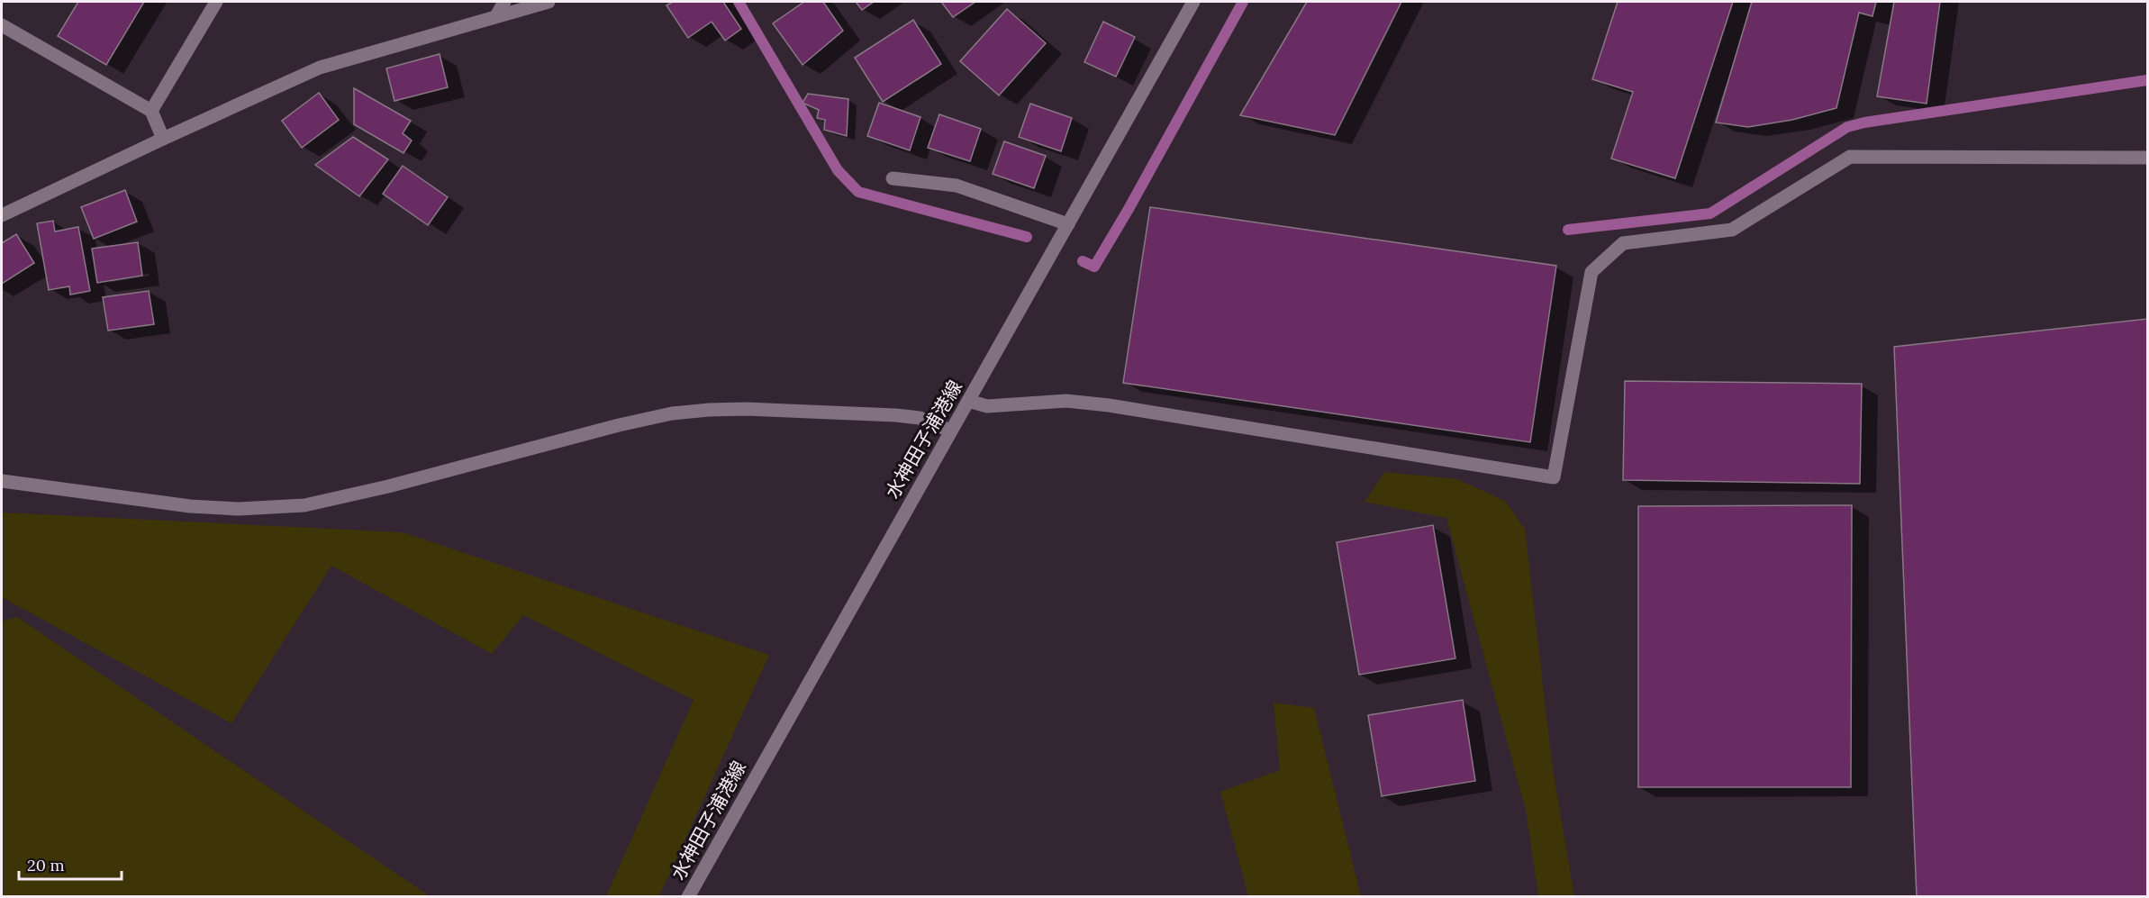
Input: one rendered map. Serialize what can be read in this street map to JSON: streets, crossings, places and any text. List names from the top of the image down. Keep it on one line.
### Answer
{"streets":{"street":["水神田子浦港線"]},"scale_bar":"20 m"}
